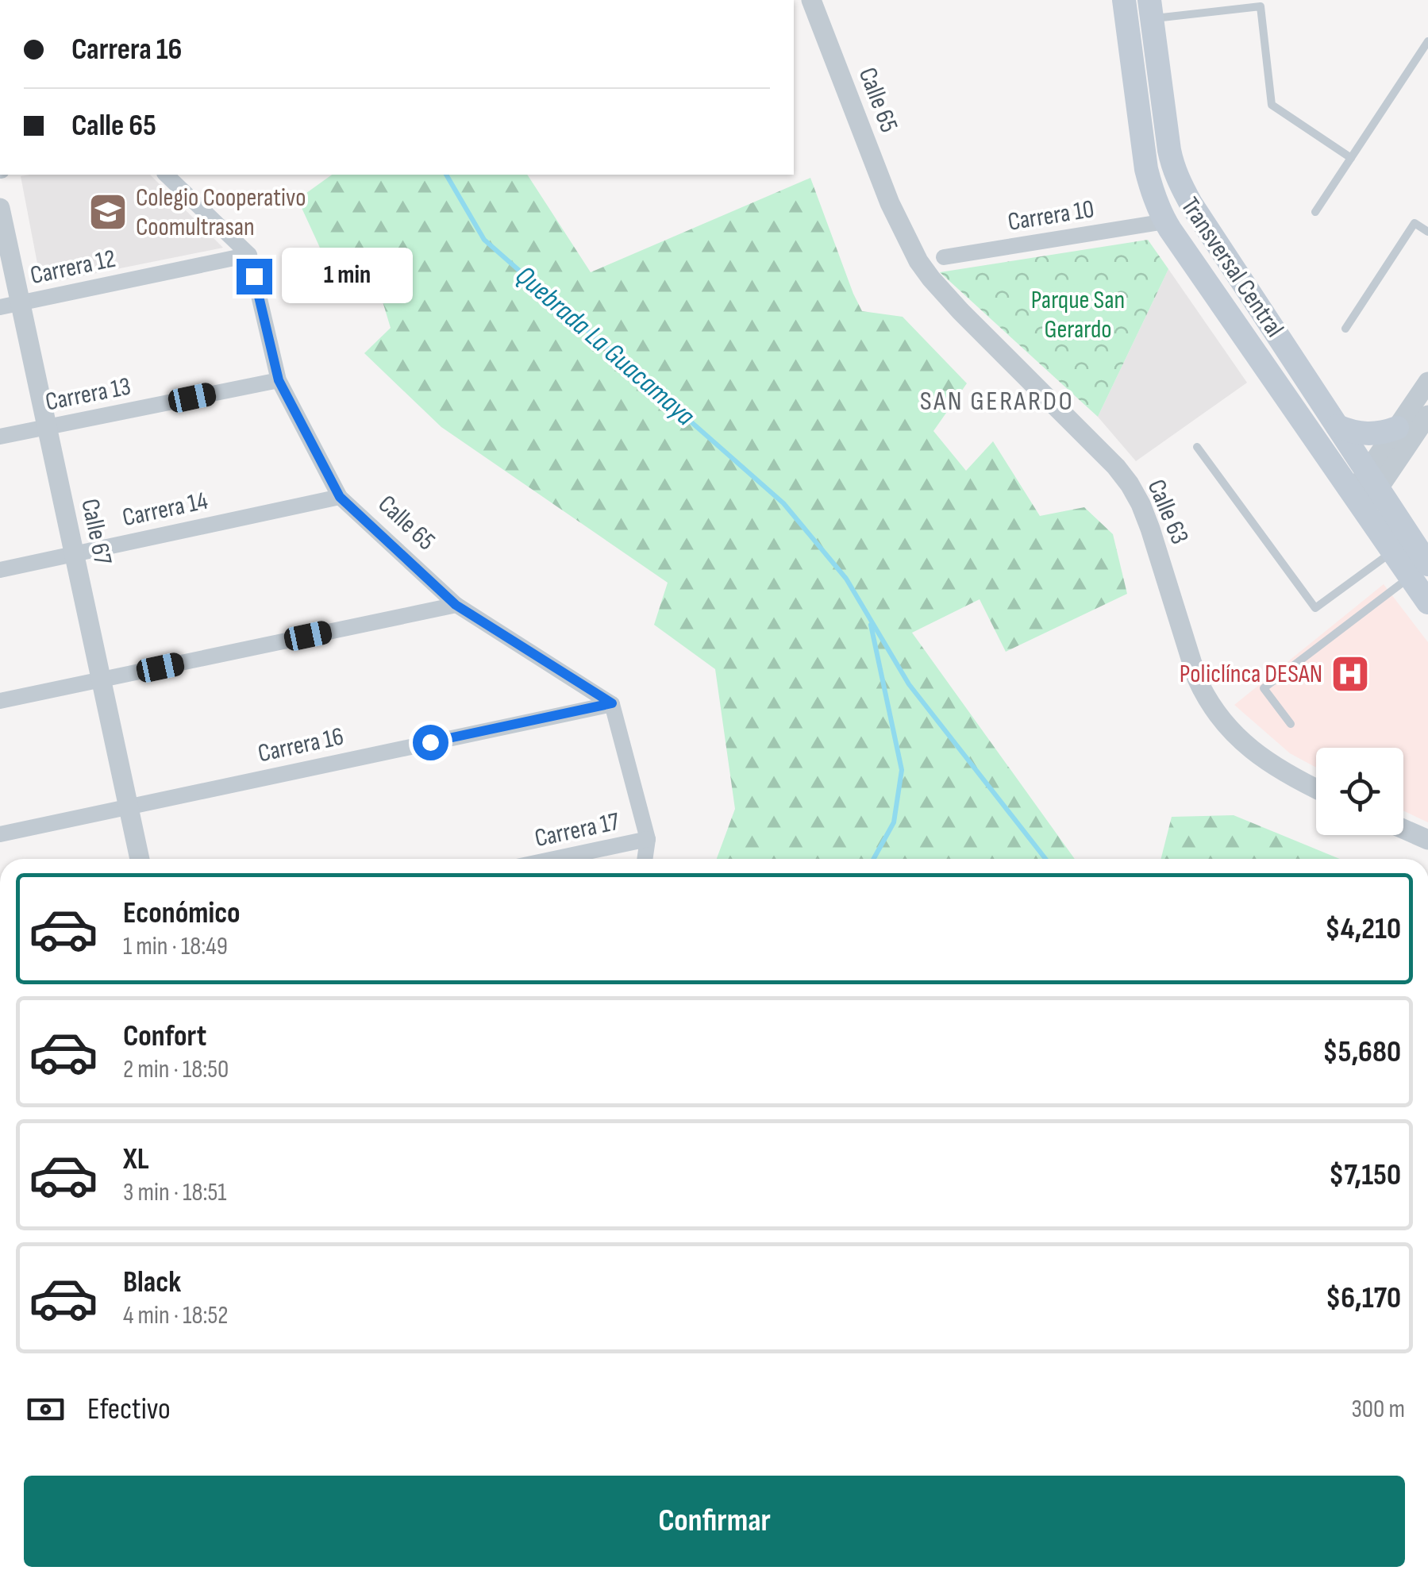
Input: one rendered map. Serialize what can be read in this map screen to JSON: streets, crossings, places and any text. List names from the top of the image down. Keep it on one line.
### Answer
{"streets":{"main road":["Transversal Central"],"street":["Calle 65","Carrera 10","Carrera 12","Carrera 13","Carrera 14","Calle 63","Calle 67","Carrera 16","Carrera 17"]},"crossings":[["Calle 65","Carrera 12"],["Calle 65","Carrera 13"],["Calle 65","Carrera 14"],["Calle 65","Calle 63"],["Calle 65","Carrera 16"],["Carrera 10","Transversal Central"],["Carrera 12","Calle 67"],["Carrera 13","Calle 67"],["Carrera 14","Calle 67"],["Calle 67","Carrera 16"]],"districts":["SAN GERARDO"],"water":["Quebrada La Guacamaya"],"parks":["Parque San Gerardo"],"places":{"school or university":["Colegio Cooperativo Coomultrasan"],"hospital":["Policlínca DESAN"]},"page":{"banner":["Carrera 16","Calle 65"],"bubble":"1 min","list":[{"name":"Económico","note":"1 min · 18:49","value":"$4,210"},{"name":"Confort","note":"2 min · 18:50","value":"$5,680"},{"name":"XL","note":"3 min · 18:51","value":"$7,150"},{"name":"Black","note":"4 min · 18:52","value":"$6,170"}],"pay":["Efectivo","300 m"],"buttons":"Confirmar"}}
